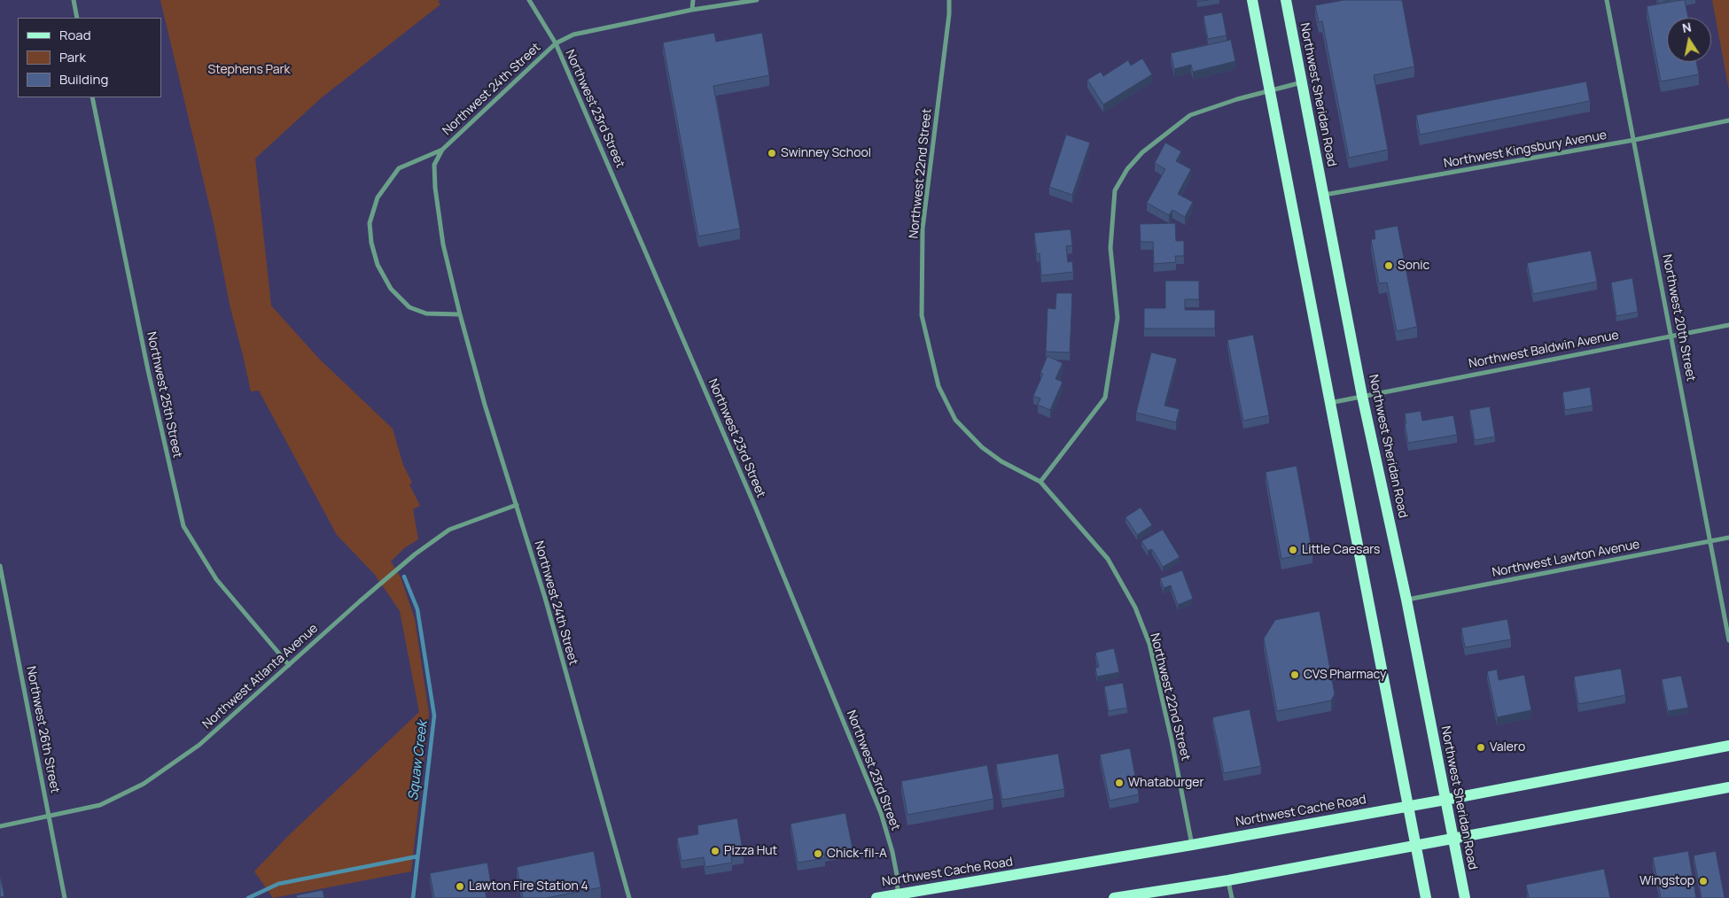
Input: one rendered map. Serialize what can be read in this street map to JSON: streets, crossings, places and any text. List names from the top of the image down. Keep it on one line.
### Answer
{"streets":{"main road":["Northwest Sheridan Road","Northwest Cache Road"],"street":["Northwest 24th Street","Northwest 23rd Street","Northwest Kingsbury Avenue","Northwest 22nd Street","Northwest 20th Street","Northwest Baldwin Avenue","Northwest 25th Street","Northwest Lawton Avenue","Northwest Atlanta Avenue","Northwest 26th Street"]},"crossings":[["Northwest 24th Street","Northwest 23rd Street"],["Northwest 24th Street","Northwest Atlanta Avenue"],["Northwest Sheridan Road","Northwest Kingsbury Avenue"],["Northwest Sheridan Road","Northwest Baldwin Avenue"],["Northwest Sheridan Road","Northwest Lawton Avenue"],["Northwest Sheridan Road","Northwest Cache Road"],["Northwest 23rd Street","Northwest Cache Road"],["Northwest Kingsbury Avenue","Northwest 20th Street"],["Northwest 22nd Street","Northwest Cache Road"],["Northwest 20th Street","Northwest Baldwin Avenue"],["Northwest 20th Street","Northwest Lawton Avenue"],["Northwest 25th Street","Northwest Atlanta Avenue"],["Northwest Atlanta Avenue","Northwest 26th Street"]],"water":["Squaw Creek"],"parks":["Stephens Park"],"places":["Swinney School","Sonic","Little Caesars","CVS Pharmacy","Valero","Whataburger","Pizza Hut","Chick-fil-A","Wingstop","Lawton Fire Station 4"],"legend":["Road","Park","Building"],"north":"top"}
